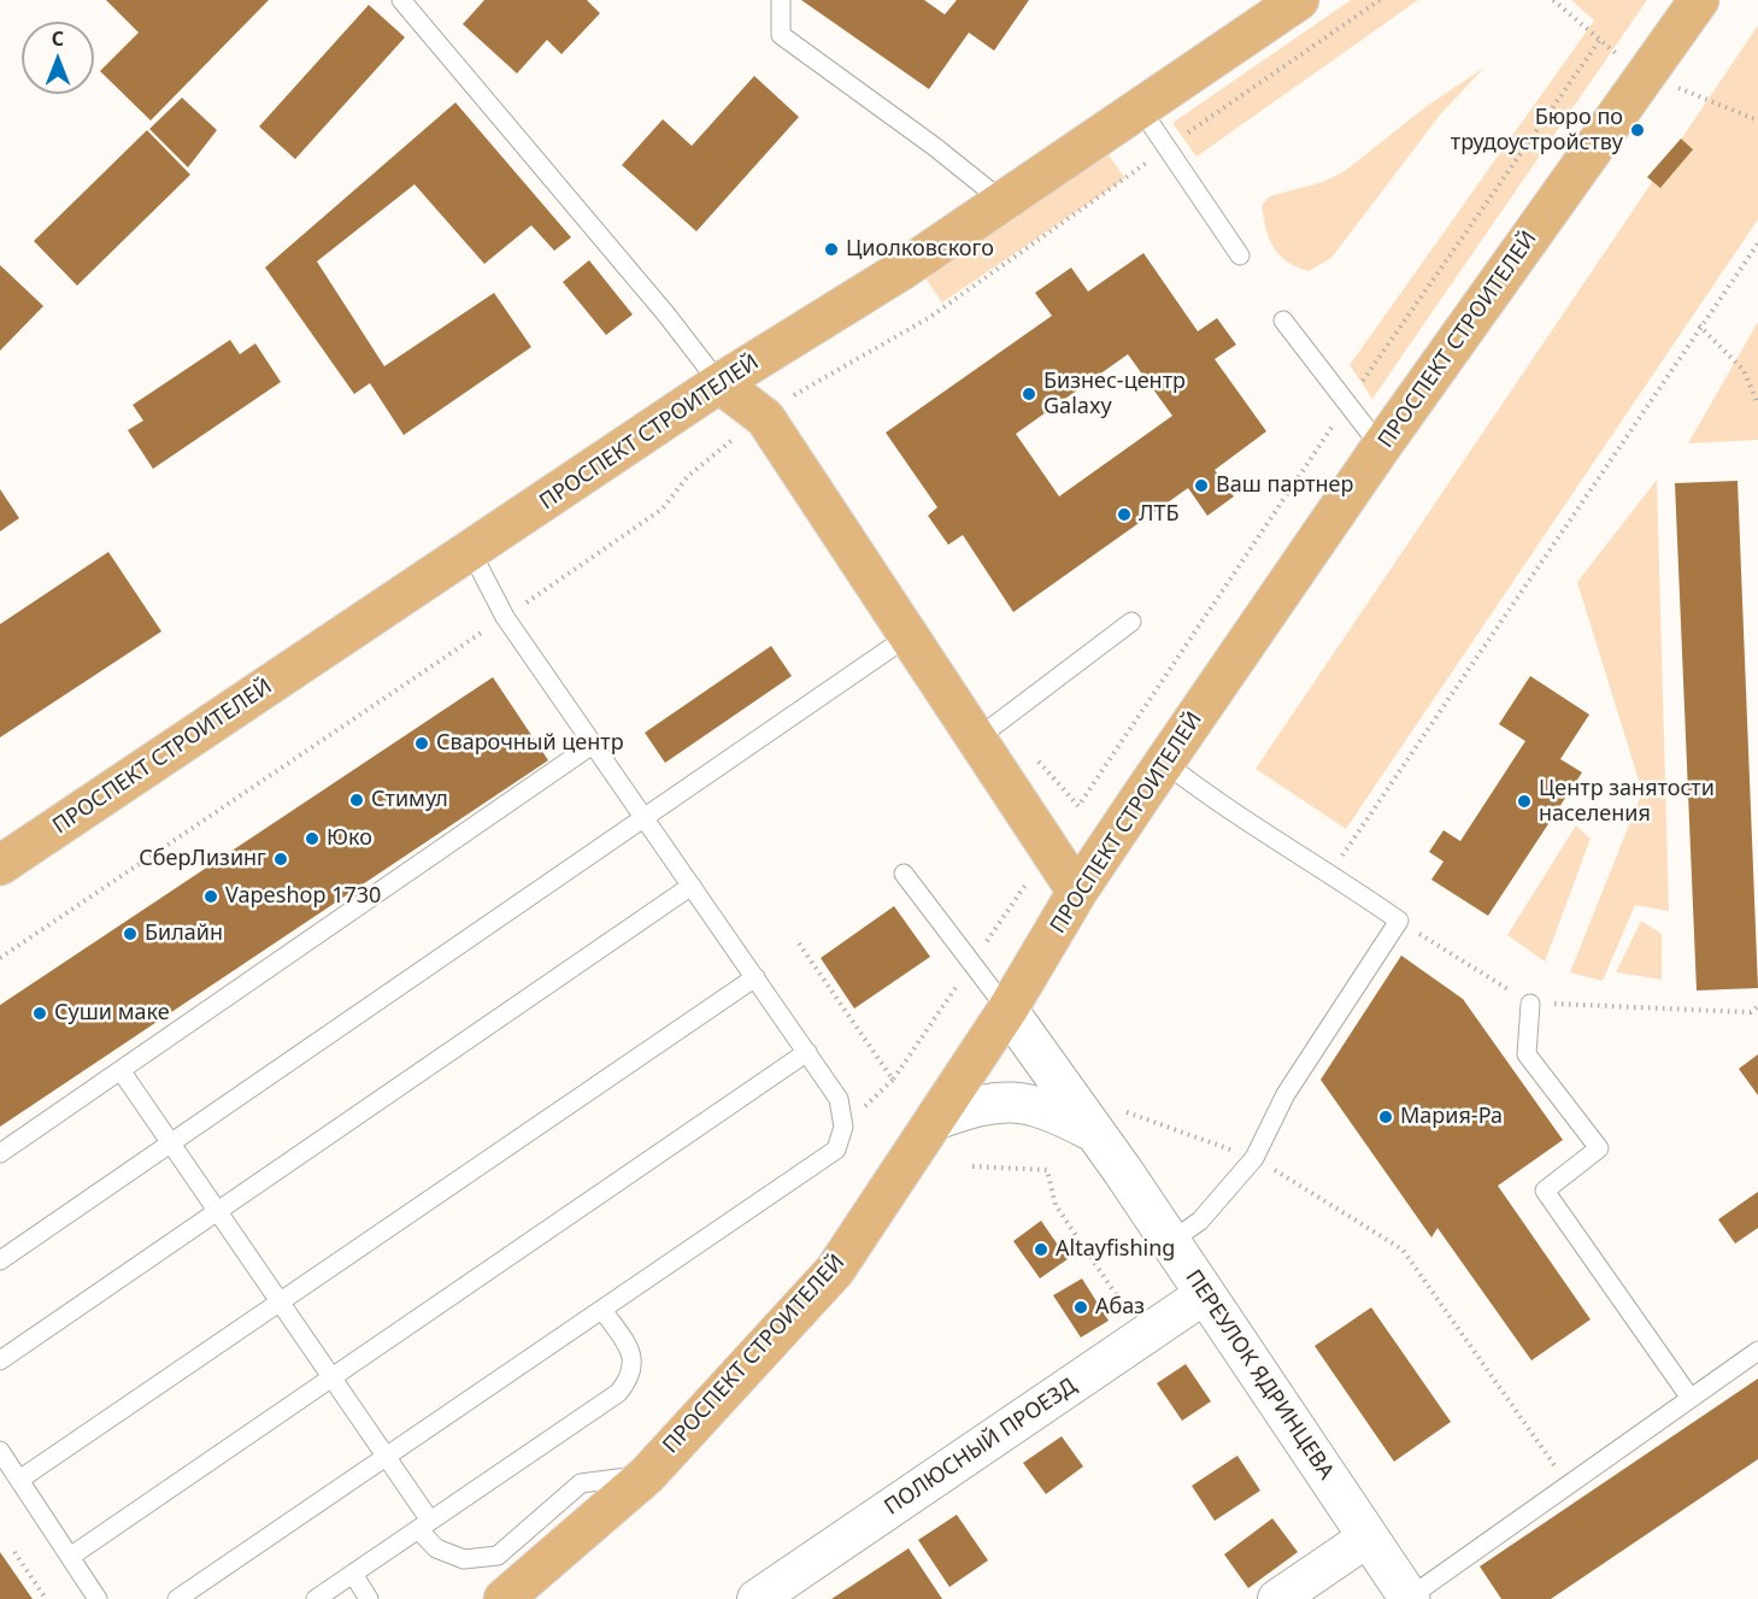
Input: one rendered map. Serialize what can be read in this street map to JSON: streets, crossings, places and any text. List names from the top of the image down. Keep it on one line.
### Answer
{"streets":{"main road":["ПРОСПЕКТ СТРОИТЕЛЕЙ"],"street":["ПЕРЕУЛОК ЯДРИНЦЕВА","ПОЛЮСНЫЙ ПРОЕЗД"]},"crossings":[["ПРОСПЕКТ СТРОИТЕЛЕЙ","ПЕРЕУЛОК ЯДРИНЦЕВА"],["ПЕРЕУЛОК ЯДРИНЦЕВА","ПОЛЮСНЫЙ ПРОЕЗД"]],"places":["Бюро по трудоустройству","Циолковского","Бизнес-центр Galaxy","Ваш партнер","ЛТБ","Сварочный центр","Стимул","Центр занятости населения","Юко","СберЛизинг","Vapeshop 1730","Билайн","Суши маке","Мария-Ра","Altayfishing","Абаз"],"north":"top"}
